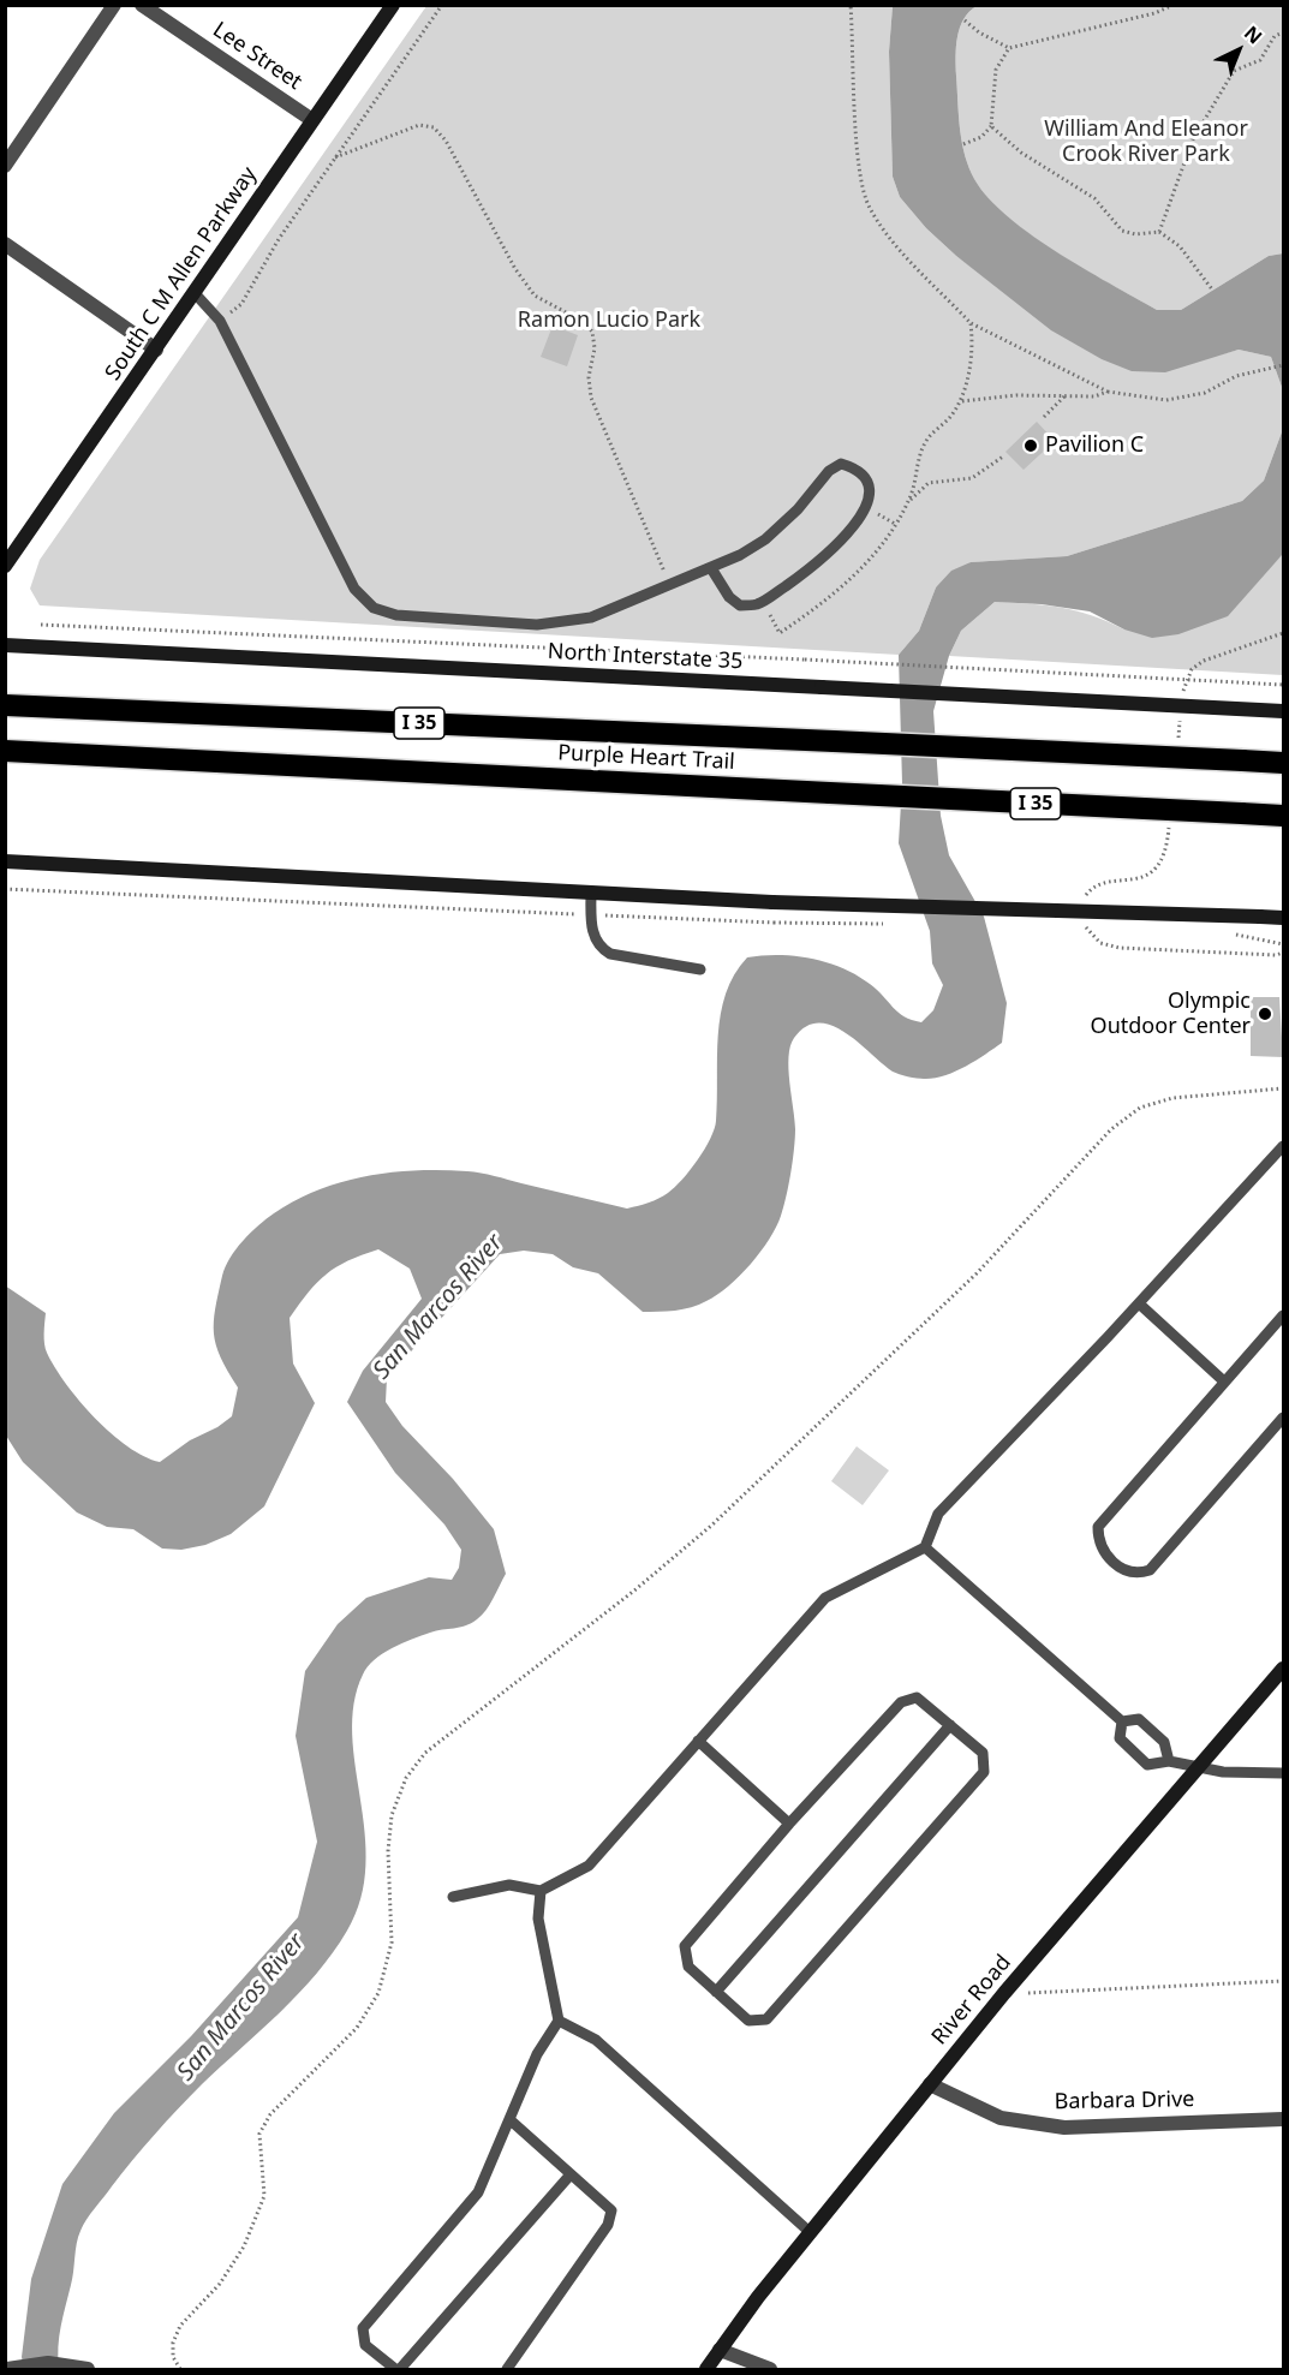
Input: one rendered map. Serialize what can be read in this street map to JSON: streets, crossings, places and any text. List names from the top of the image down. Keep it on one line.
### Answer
{"streets":{"highway":["I 35","Purple Heart Trail"],"main road":["South C M Allen Parkway","North Interstate 35","River Road"],"street":["Lee Street","Barbara Drive"]},"crossings":[["Lee Street","South C M Allen Parkway"],["River Road","Barbara Drive"]],"water":["San Marcos River"],"parks":["William And Eleanor Crook River Park","Ramon Lucio Park"],"places":["Pavilion C","Olympic Outdoor Center"],"north":"top right"}
